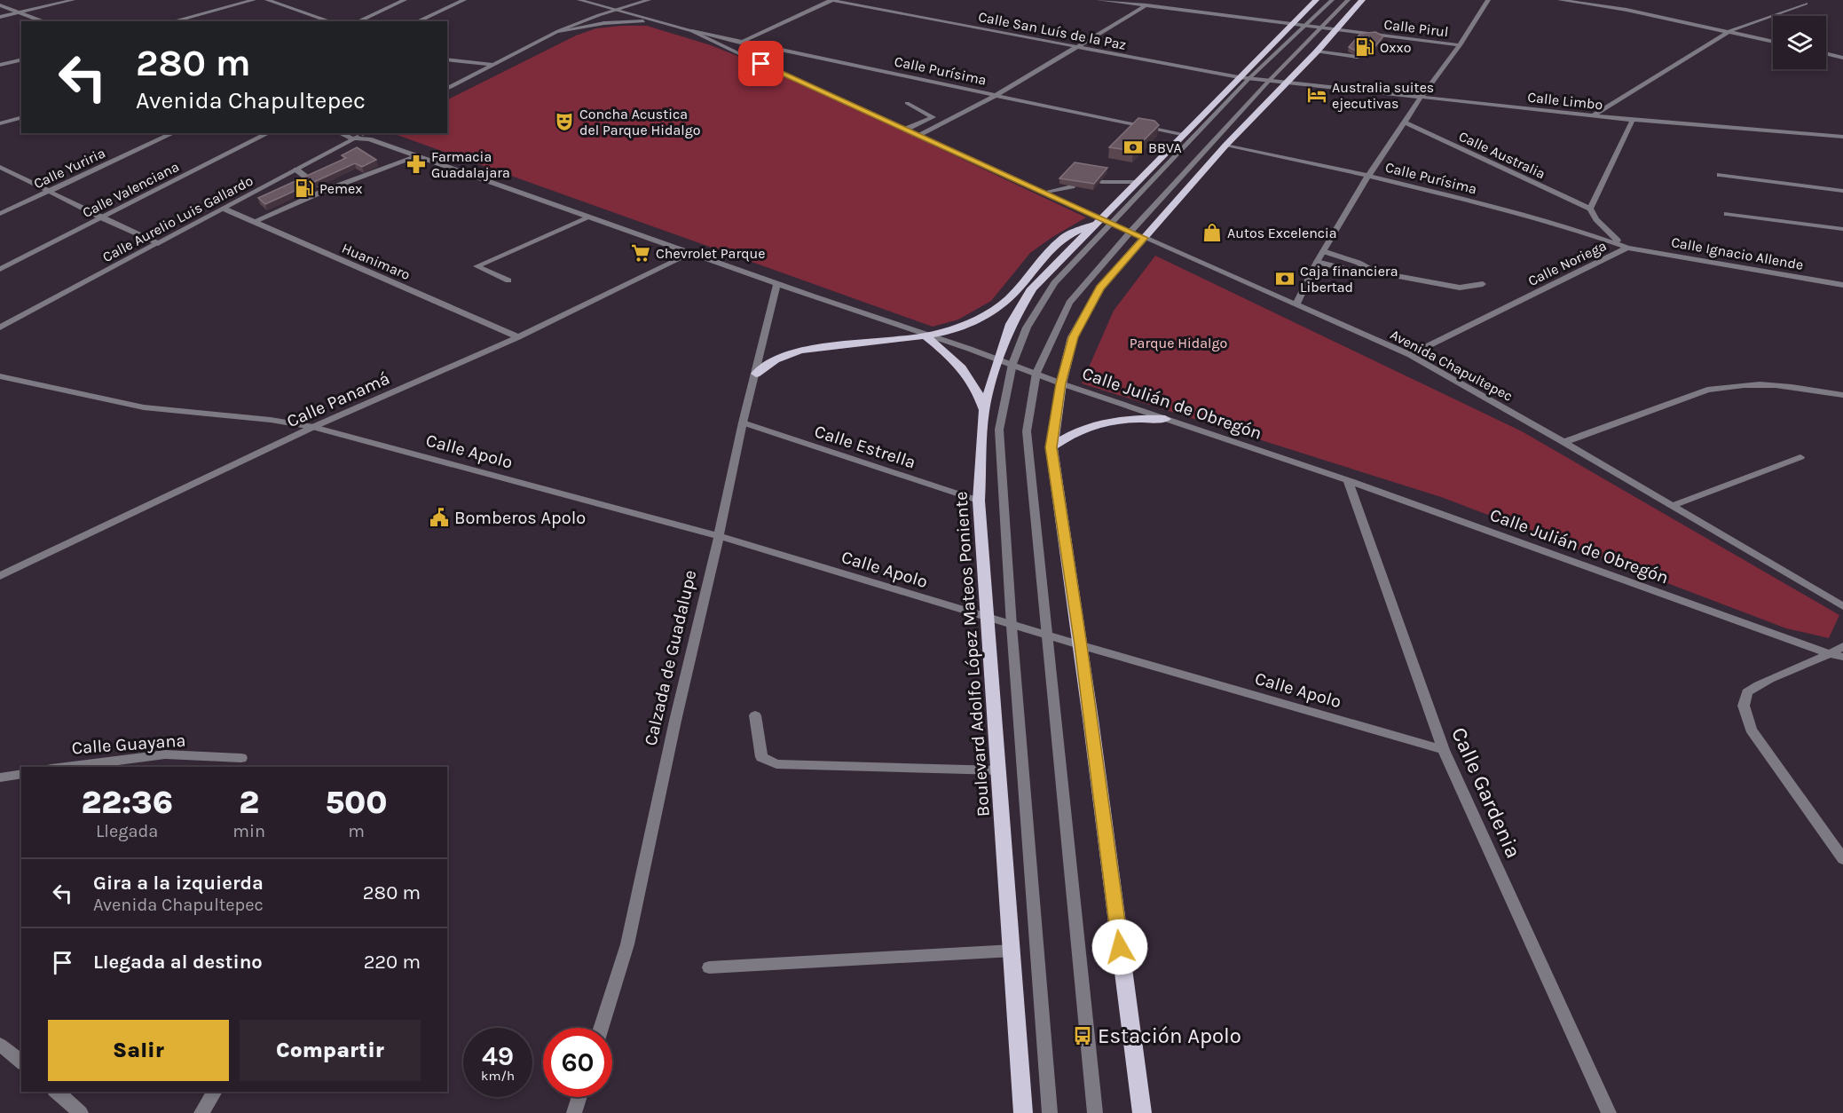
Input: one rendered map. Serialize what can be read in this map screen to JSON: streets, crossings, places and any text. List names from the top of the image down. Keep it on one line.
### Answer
{"streets":{"main road":["Boulevard Adolfo López Mateos Poniente"],"street":["Calle Pirul","Calle San Luís de la Paz","Calle Purísima","Calle Limbo","Calle Australia","Calle Yuriria","Calle Valenciana","Calle Aurelio Luis Gallardo","Calle Ignacio Allende","Huanimaro","Calle Noriega","Avenida Chapultepec","Calle Panamá","Calle Julián de Obregón","Calle Estrella","Calle Apolo","Calzada de Guadalupe","Calle Guayana","Calle Gardenia"]},"crossings":[["Calle Pirul","Boulevard Adolfo López Mateos Poniente"],["Calle San Luís de la Paz","Calle Limbo"],["Calle San Luís de la Paz","Boulevard Adolfo López Mateos Poniente"],["Calle Purísima","Calle Ignacio Allende"],["Calle Purísima","Calle Noriega"],["Calle Purísima","Avenida Chapultepec"],["Calle Purísima","Boulevard Adolfo López Mateos Poniente"],["Calle Australia","Calle Noriega"],["Calle Aurelio Luis Gallardo","Huanimaro"],["Calle Aurelio Luis Gallardo","Calle Julián de Obregón"],["Calle Ignacio Allende","Calle Noriega"],["Huanimaro","Calle Panamá"],["Calle Noriega","Avenida Chapultepec"],["Avenida Chapultepec","Boulevard Adolfo López Mateos Poniente"],["Calle Panamá","Calle Julián de Obregón"],["Calle Panamá","Calle Apolo"],["Calle Julián de Obregón","Boulevard Adolfo López Mateos Poniente"],["Calle Julián de Obregón","Calzada de Guadalupe"],["Calle Julián de Obregón","Calle Gardenia"],["Calle Estrella","Boulevard Adolfo López Mateos Poniente"],["Calle Estrella","Calzada de Guadalupe"],["Calle Apolo","Boulevard Adolfo López Mateos Poniente"],["Calle Apolo","Calzada de Guadalupe"],["Calle Apolo","Calle Gardenia"]],"parks":["Parque Hidalgo"],"places":{"fuel station":["Oxxo","Pemex"],"hotel":["Australia suites ejecutivas"],"theatre":["Concha Acustica del Parque Hidalgo"],"bank":["BBVA","Caja financiera Libertad"],"pharmacy":["Farmacia Guadalajara"],"shop":["Autos Excelencia"],"supermarket":["Chevrolet Parque"],"public building":["Bomberos Apolo"],"bus stop":["Estación Apolo"]},"page":{"turn":["280 m","Avenida Chapultepec"],"eta":["22:36","Llegada","2","min","500","m"],"list":[{"name":"Gira a la izquierda","note":"Avenida Chapultepec","value":"280 m"},{"name":"Llegada al destino","value":"220 m"}],"buttons":["Salir","Compartir"],"speed":"49 km/h","limit":"60"}}
